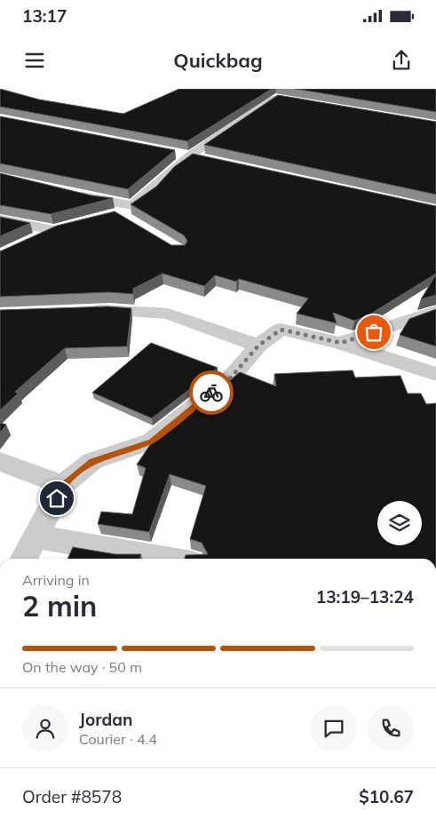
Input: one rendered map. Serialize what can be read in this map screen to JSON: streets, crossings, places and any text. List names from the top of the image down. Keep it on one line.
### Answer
{"page":{"status":"13:17","header":"Quickbag","heading":["2 min","Arriving in","13:19–13:24"],"panel":["Jordan","Courier · 4.4","Order #8578","$10.67"],"bar":"On the way · 50 m"}}
